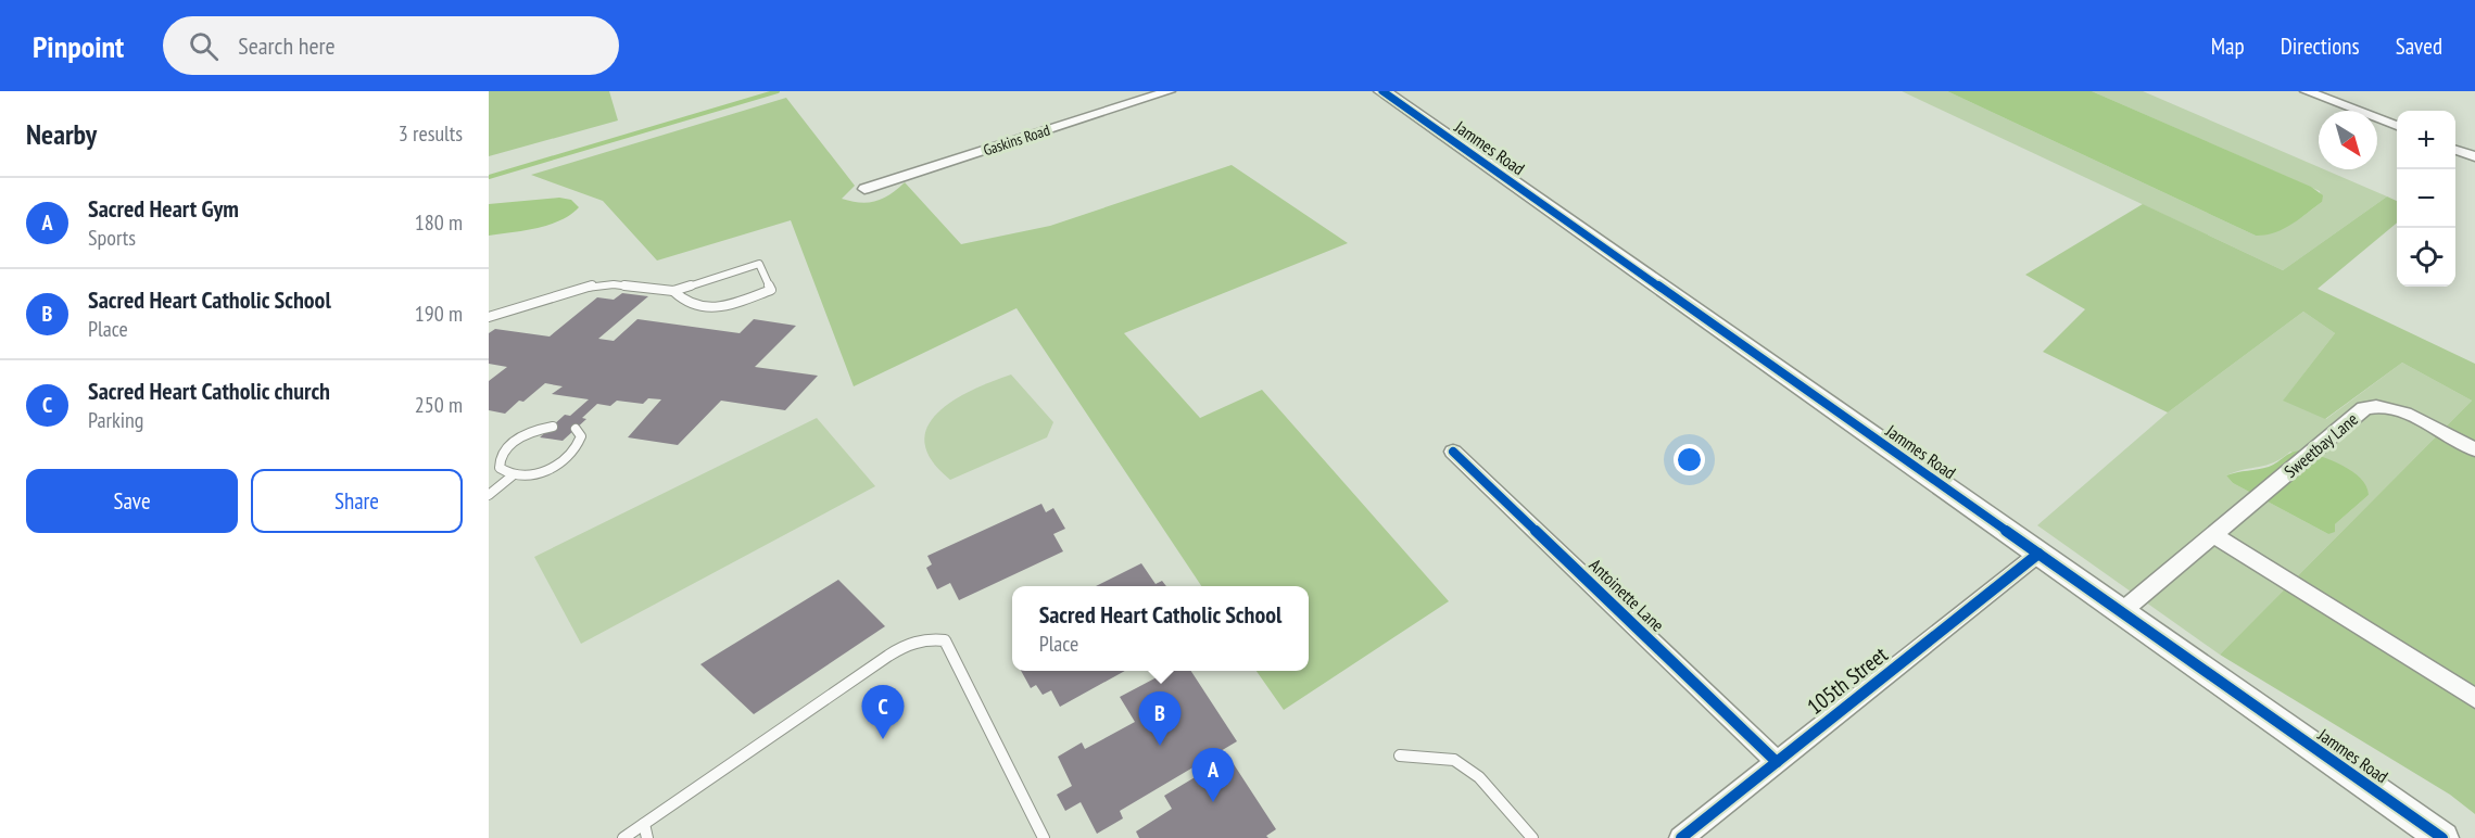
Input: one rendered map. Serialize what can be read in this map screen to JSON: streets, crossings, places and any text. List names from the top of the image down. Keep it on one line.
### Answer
{"streets":{"street":["Gaskins Road","Jammes Road","Sweetbay Lane","Antoinette Lane","105th Street"]},"crossings":[["Jammes Road","Sweetbay Lane"],["Jammes Road","105th Street"],["Antoinette Lane","105th Street"]],"north":"bottom right","page":{"header":"Pinpoint","search":"Search here","nav":["Map","Directions","Saved"],"heading":["Nearby","3 results"],"map_buttons":["+","−"],"list":[{"mark":"A","name":"Sacred Heart Gym","note":"Sports","value":"180 m"},{"mark":"B","name":"Sacred Heart Catholic School","note":"Place","value":"190 m"},{"mark":"C","name":"Sacred Heart Catholic church","note":"Parking","value":"250 m"}],"buttons":["Save","Share"],"popup":["Sacred Heart Catholic School","Place"],"pins":["C","B","A"]}}
